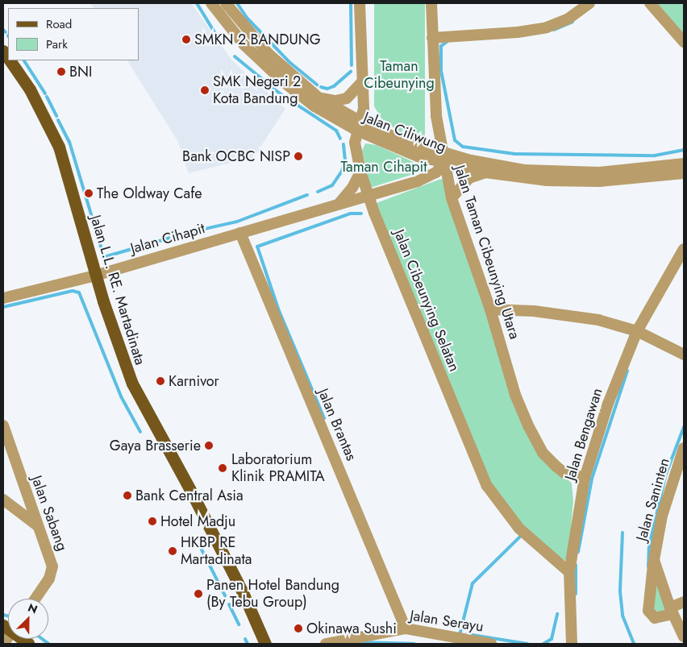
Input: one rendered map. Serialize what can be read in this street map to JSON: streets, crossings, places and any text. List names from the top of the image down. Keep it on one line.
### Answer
{"streets":{"main road":["Jalan L.L. RE. Martadinata"],"street":["Jalan Ciliwung","Jalan Cihapit","Jalan Taman Cibeunying Utara","Jalan Cibeunying Selatan","Jalan Brantas","Jalan Bengawan","Jalan Saninten","Jalan Sabang","Jalan Serayu"]},"crossings":[["Jalan Ciliwung","Jalan Cihapit"],["Jalan Ciliwung","Jalan Taman Cibeunying Utara"],["Jalan Ciliwung","Jalan Cibeunying Selatan"],["Jalan Cihapit","Jalan Taman Cibeunying Utara"],["Jalan Cihapit","Jalan L.L. RE. Martadinata"],["Jalan Cihapit","Jalan Cibeunying Selatan"],["Jalan Cihapit","Jalan Brantas"],["Jalan Taman Cibeunying Utara","Jalan Bengawan"],["Jalan Cibeunying Selatan","Jalan Bengawan"],["Jalan Brantas","Jalan Serayu"]],"parks":["Taman Cibeunying","Taman Cihapit"],"places":["SMKN 2 BANDUNG","BNI","SMK Negeri 2 Kota Bandung","Bank OCBC NISP","The Oldway Cafe","Karnivor","Gaya Brasserie","Laboratorium Klinik PRAMITA","Bank Central Asia","Hotel Madju","HKBP RE Martadinata","Panen Hotel Bandung (By Tebu Group)","Okinawa Sushi"],"legend":["Road","Park"],"north":"top right"}
